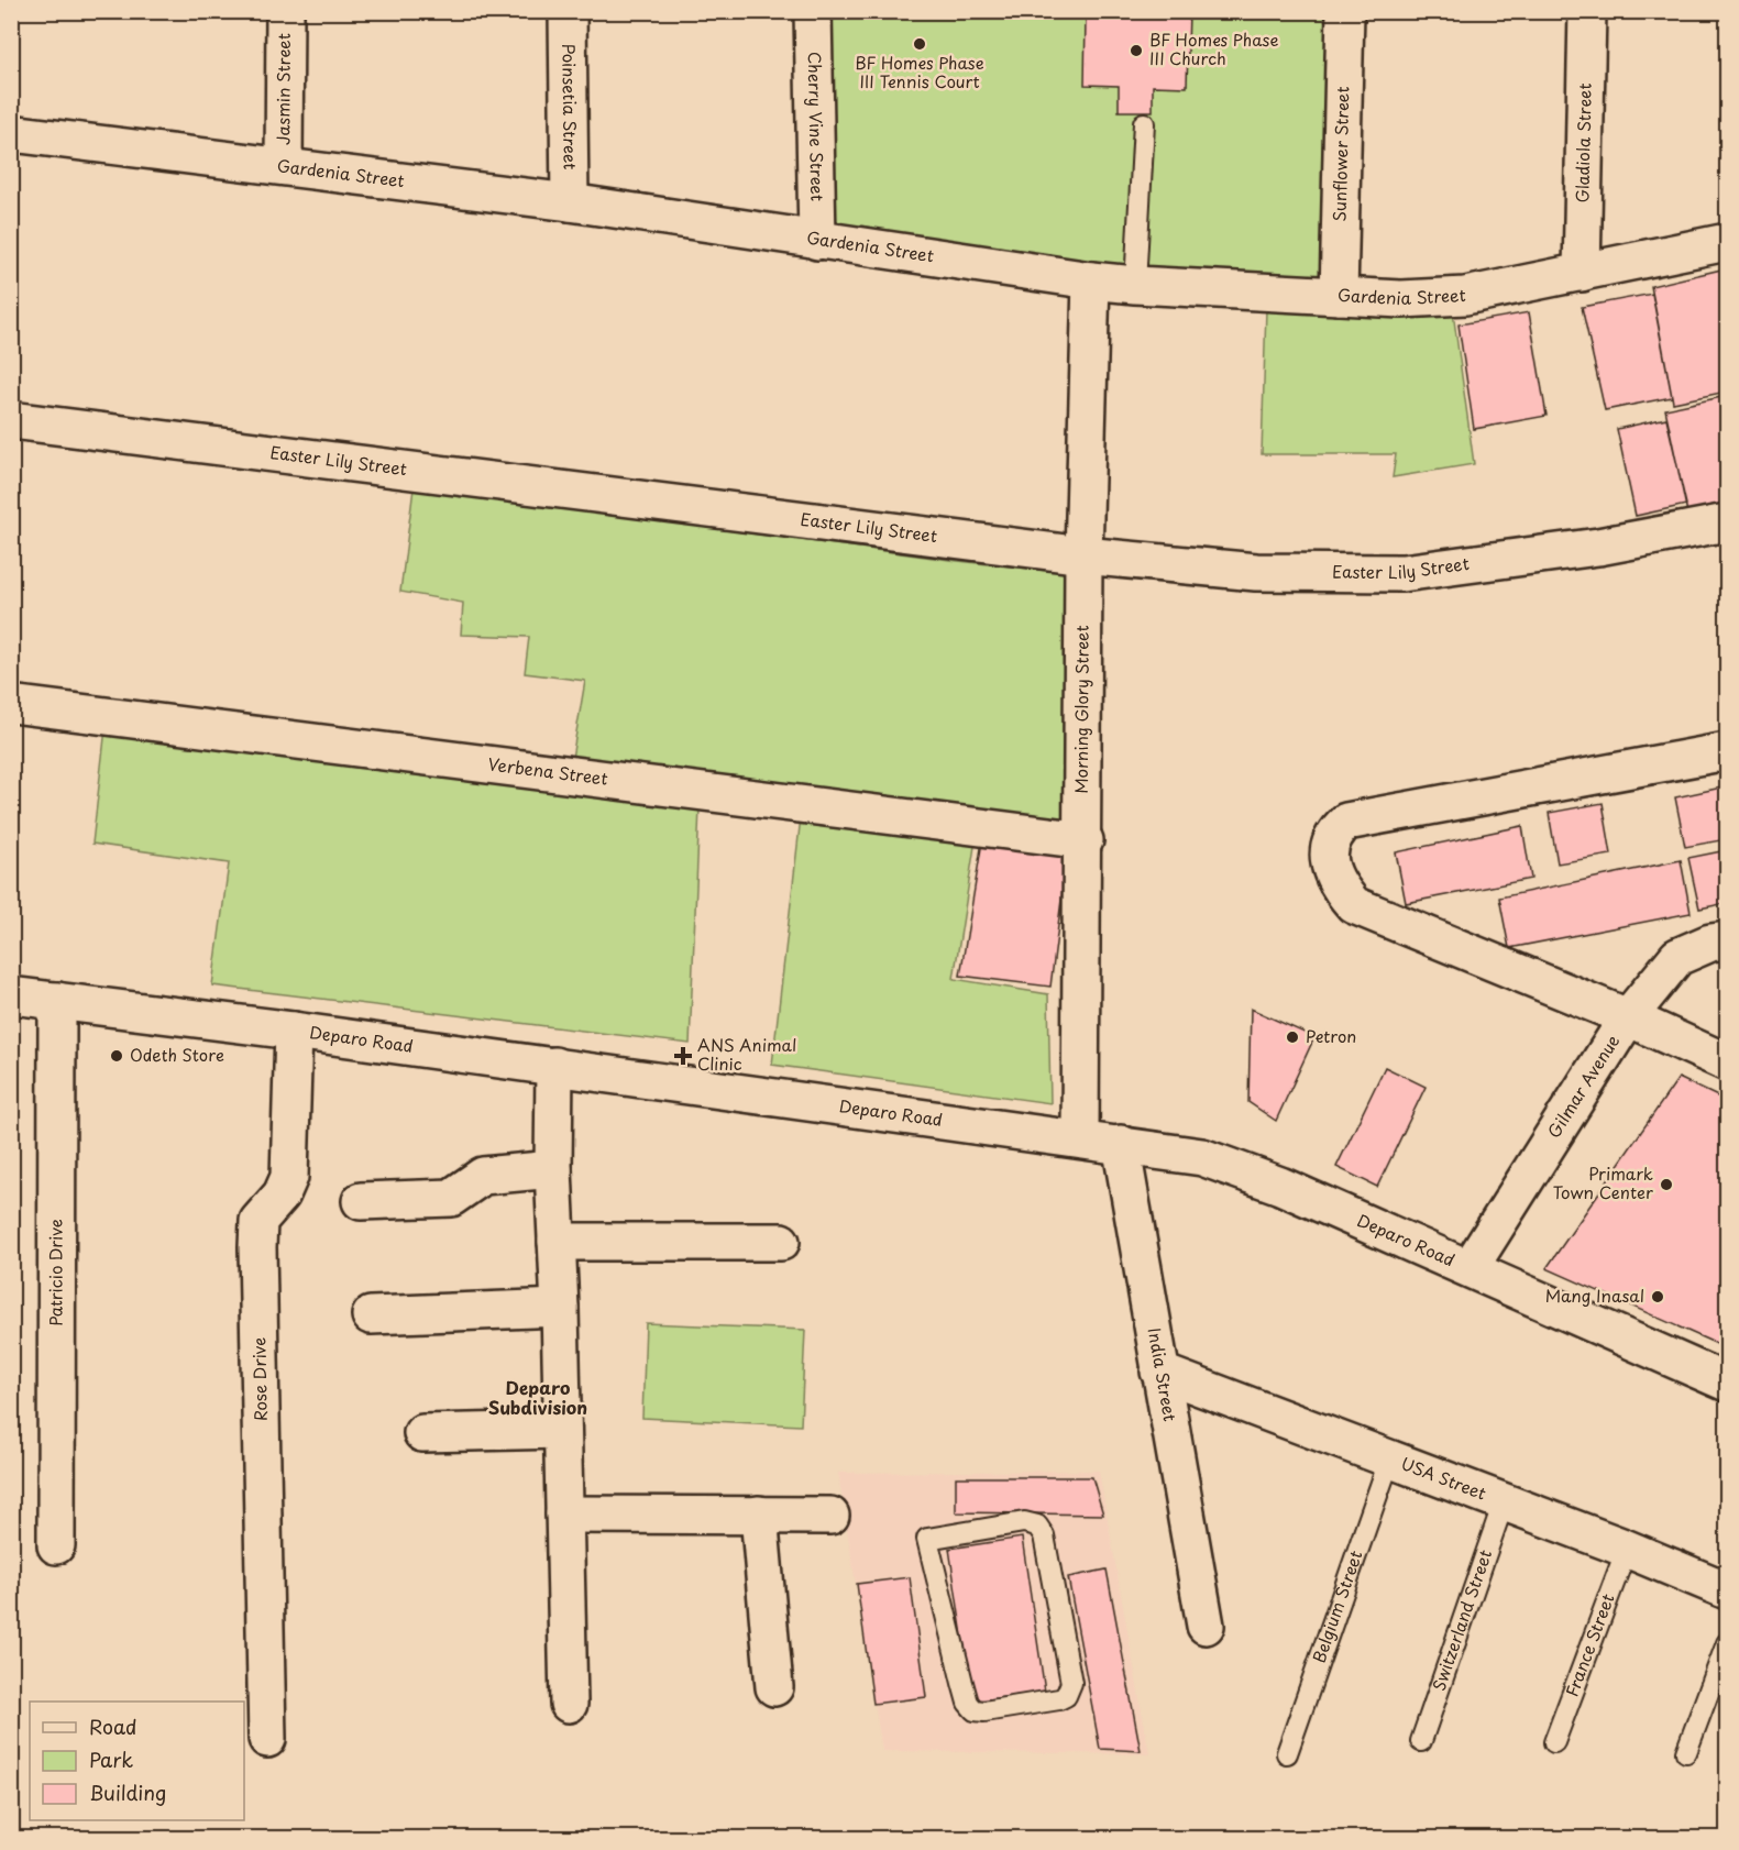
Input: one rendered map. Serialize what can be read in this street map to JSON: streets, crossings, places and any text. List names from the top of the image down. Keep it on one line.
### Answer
{"streets":{"street":["Jasmin Street","Poinsetia Street","Cherry Vine Street","Gladiola Street","Sunflower Street","Gardenia Street","Easter Lily Street","Morning Glory Street","Verbena Street","Deparo Road","Gilmar Avenue","Patricio Drive","India Street","Rose Drive","USA Street"],"lane":["Belgium Street","Switzerland Street","France Street"]},"crossings":[["Jasmin Street","Gardenia Street"],["Poinsetia Street","Gardenia Street"],["Cherry Vine Street","Gardenia Street"],["Gladiola Street","Gardenia Street"],["Sunflower Street","Gardenia Street"],["Gardenia Street","Morning Glory Street"],["Easter Lily Street","Morning Glory Street"],["Morning Glory Street","Verbena Street"],["Morning Glory Street","Deparo Road"],["Deparo Road","Gilmar Avenue"],["Deparo Road","Patricio Drive"],["Deparo Road","India Street"],["Deparo Road","Rose Drive"],["India Street","USA Street"],["USA Street","Belgium Street"],["USA Street","Switzerland Street"],["USA Street","France Street"]],"districts":["Deparo Subdivision"],"places":{"other":["BF Homes Phase III Tennis Court","BF Homes Phase III Church","Petron","Odeth Store","Primark Town Center","Mang Inasal"],"health":["ANS Animal Clinic"]},"legend":["Road","Park","Building"]}
